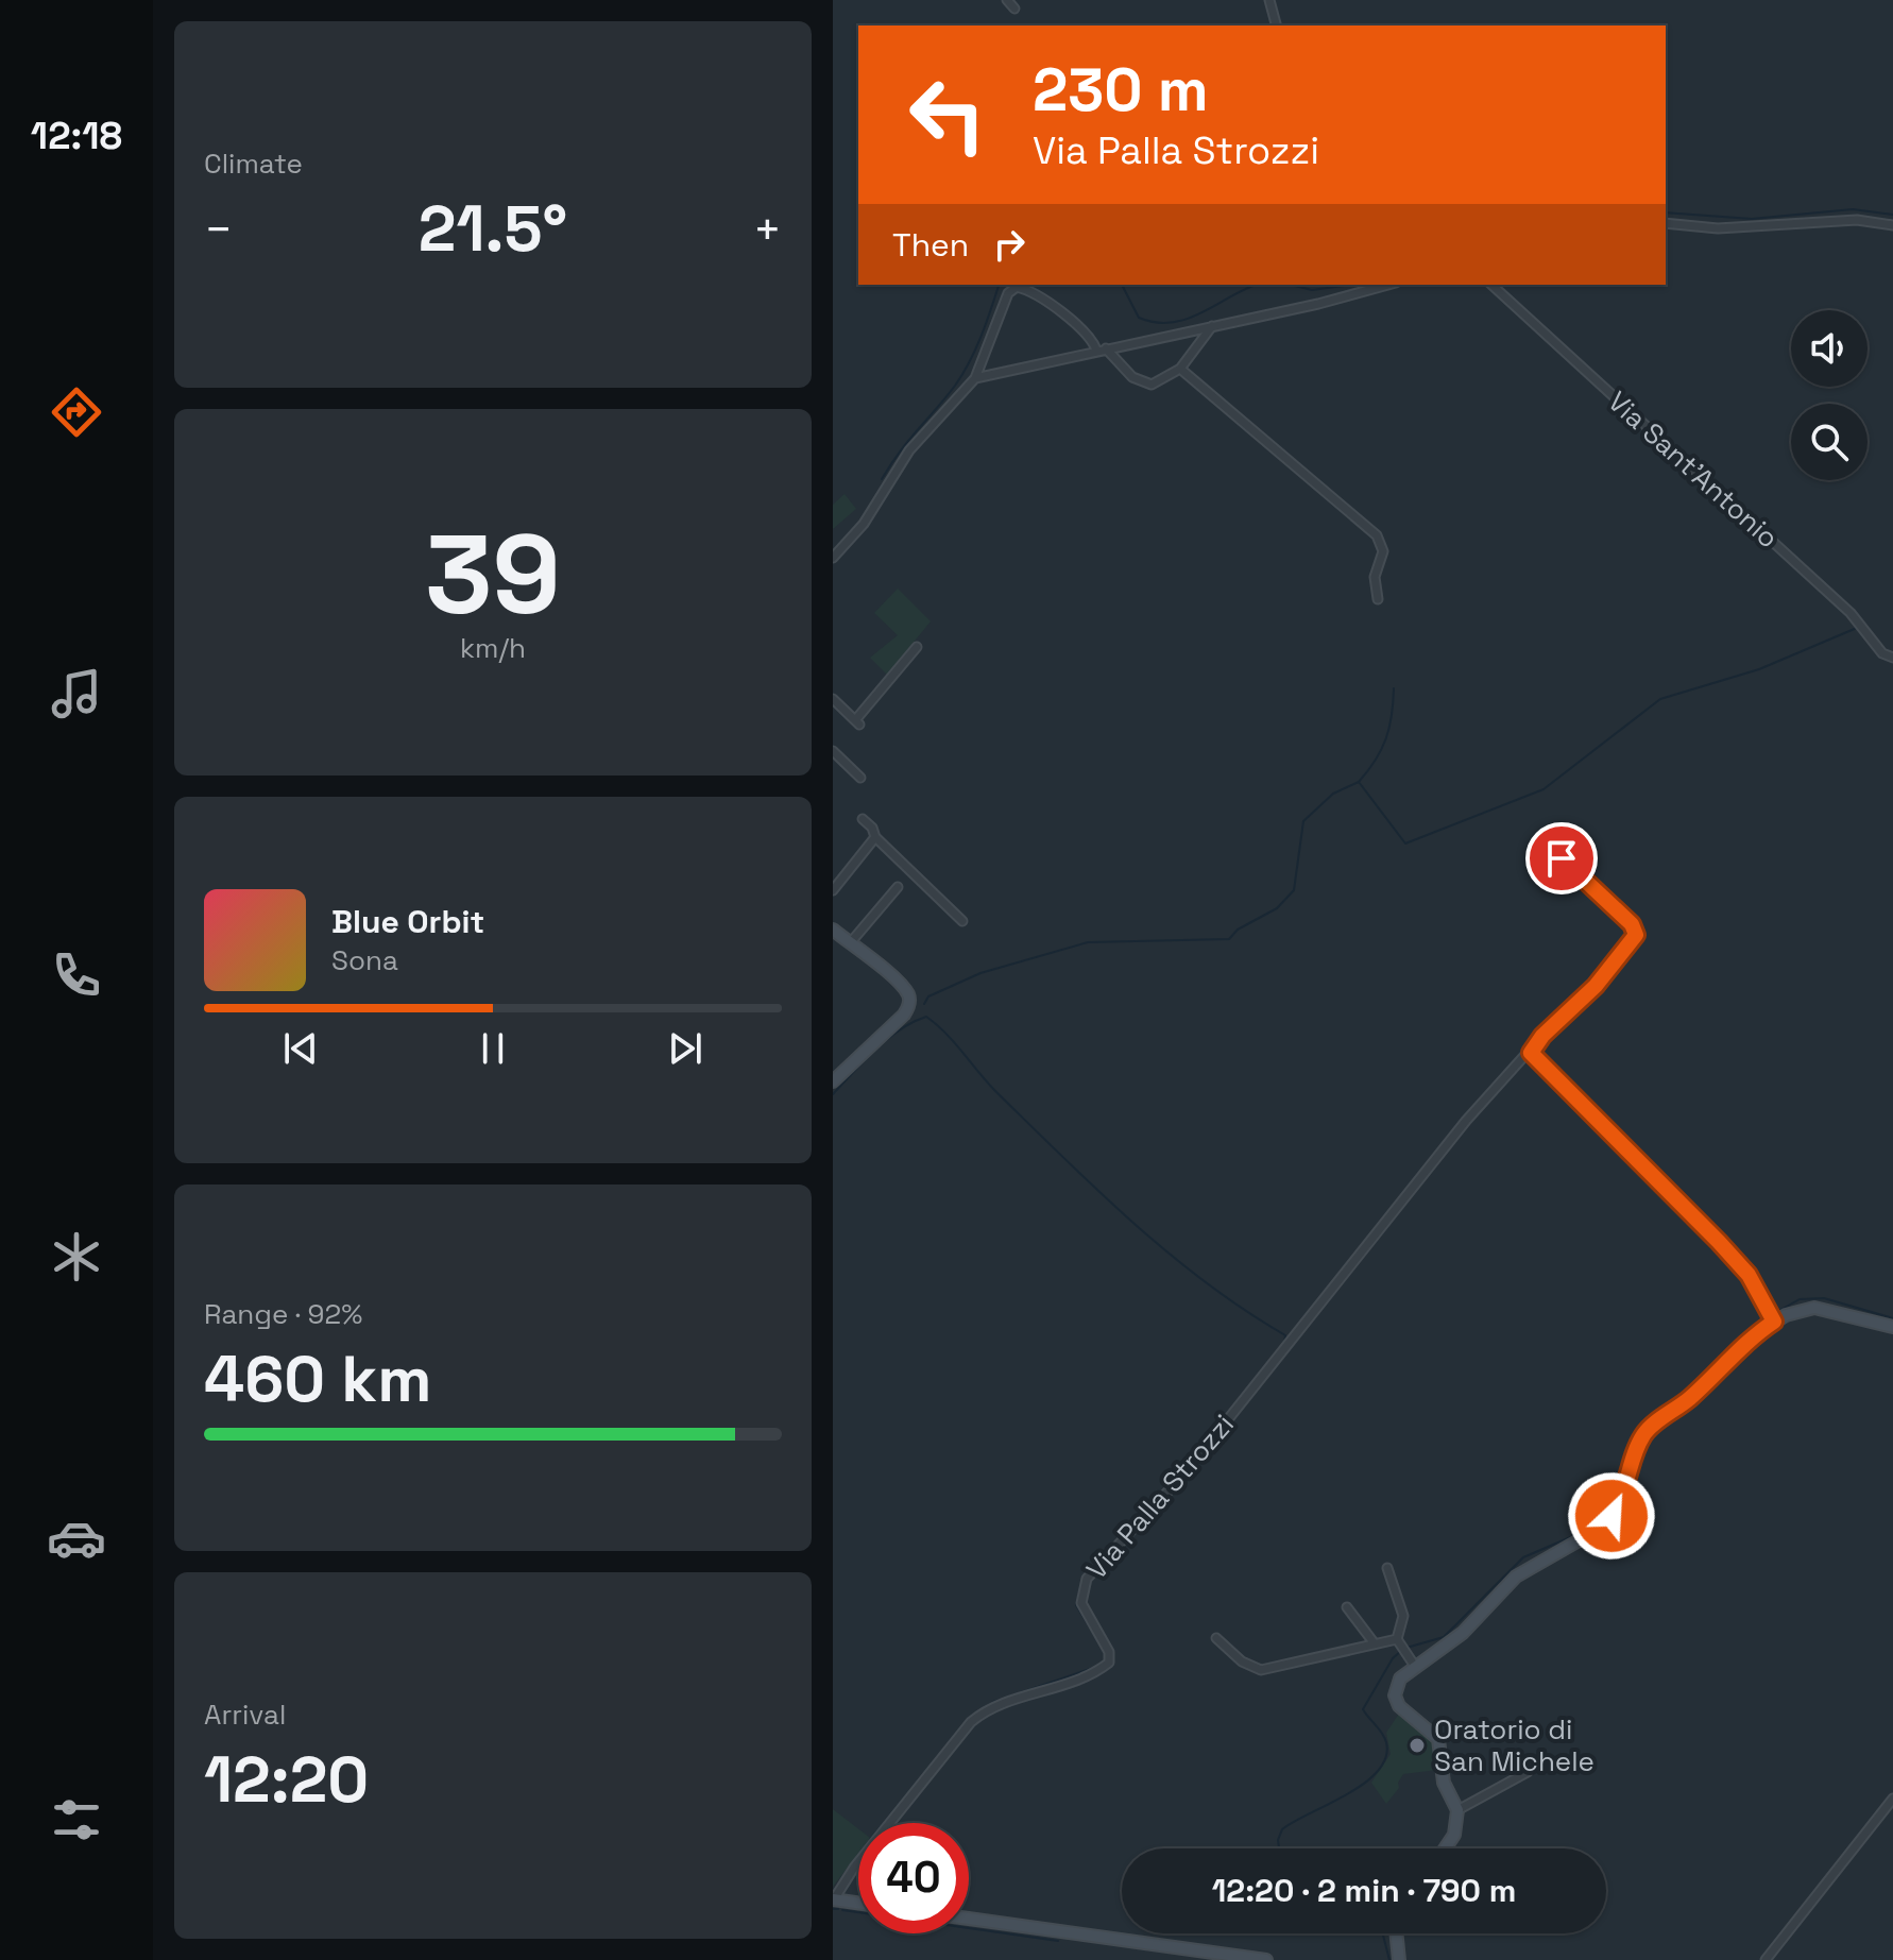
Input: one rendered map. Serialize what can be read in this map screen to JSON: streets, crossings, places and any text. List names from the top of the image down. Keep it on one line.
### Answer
{"streets":{"street":["Via Sant'Antonio","Via Palla Strozzi"]},"places":["Oratorio di San Michele"],"page":{"tabs":"12:18","tile":["Climate",["39","km/h"],["Range · 92%","460 km"],["Arrival","12:20"]],"turn":["230 m","Via Palla Strozzi"],"heat":["−","21.5°","+"],"then":"Then","song":["Blue Orbit","Sona"],"limit":"40","trip":"12:20 · 2 min · 790 m"}}
